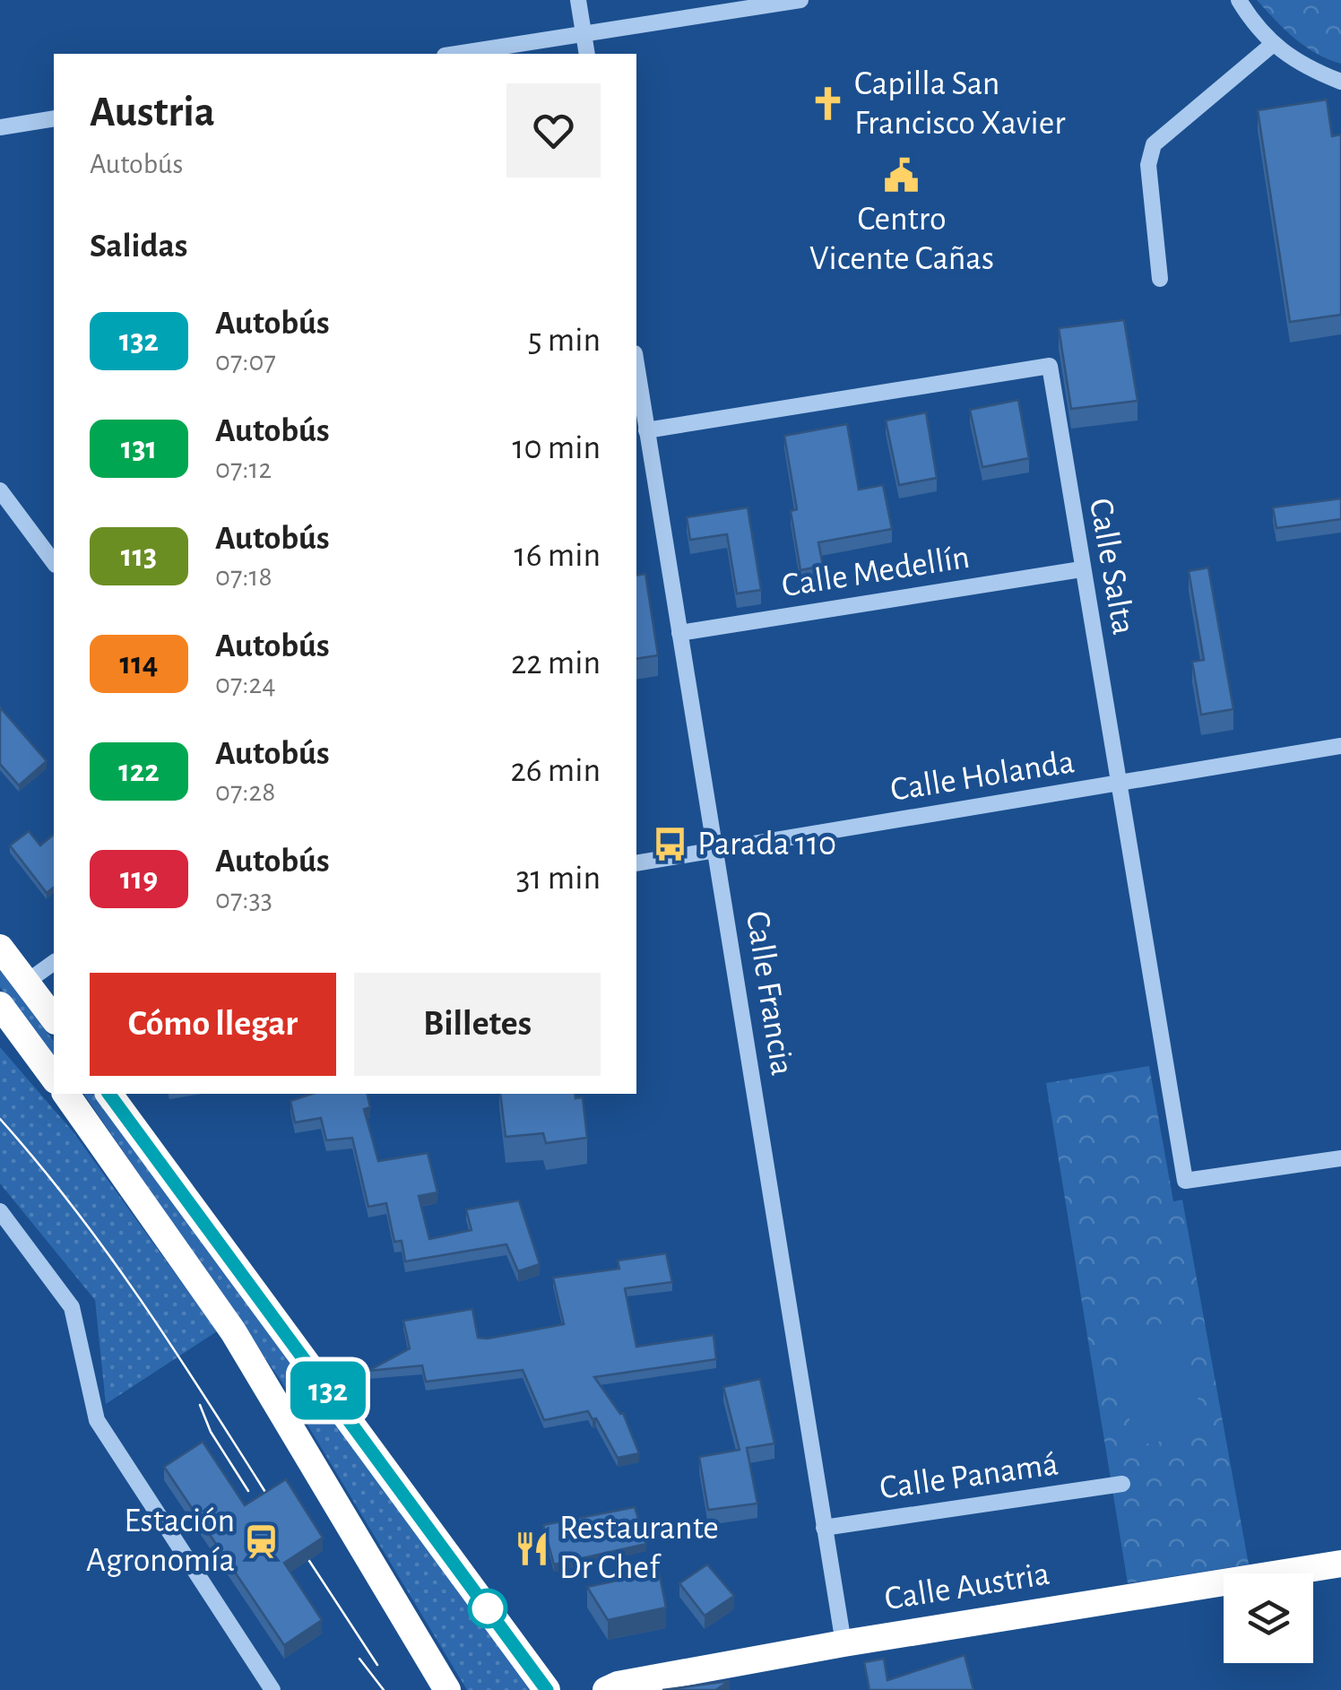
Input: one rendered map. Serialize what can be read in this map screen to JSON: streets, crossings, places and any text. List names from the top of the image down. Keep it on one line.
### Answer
{"streets":{"highway":["Calle Austria"],"street":["Calle Salta","Calle Medellín","Calle Holanda","Calle Francia","Calle Panamá"]},"crossings":[["Calle Salta","Calle Medellín"],["Calle Salta","Calle Holanda"],["Calle Salta","Calle Francia"],["Calle Medellín","Calle Francia"],["Calle Holanda","Calle Francia"],["Calle Francia","Calle Panamá"],["Calle Francia","Calle Austria"]],"places":{"church":["Capilla San Francisco Xavier"],"public building":["Centro Vicente Cañas"],"bus stop":["Parada 110"],"station":["Estación Agronomía"],"restaurant":["Restaurante Dr Chef"]},"lines":["bus line 132"],"page":{"on_map":"132","heading":[["Austria","Autobús"],"Salidas"],"list":[{"mark":"132","name":"Autobús","note":"07:07","value":"5 min"},{"mark":"131","name":"Autobús","note":"07:12","value":"10 min"},{"mark":"113","name":"Autobús","note":"07:18","value":"16 min"},{"mark":"114","name":"Autobús","note":"07:24","value":"22 min"},{"mark":"122","name":"Autobús","note":"07:28","value":"26 min"},{"mark":"119","name":"Autobús","note":"07:33","value":"31 min"}],"buttons":["Cómo llegar","Billetes"]}}
